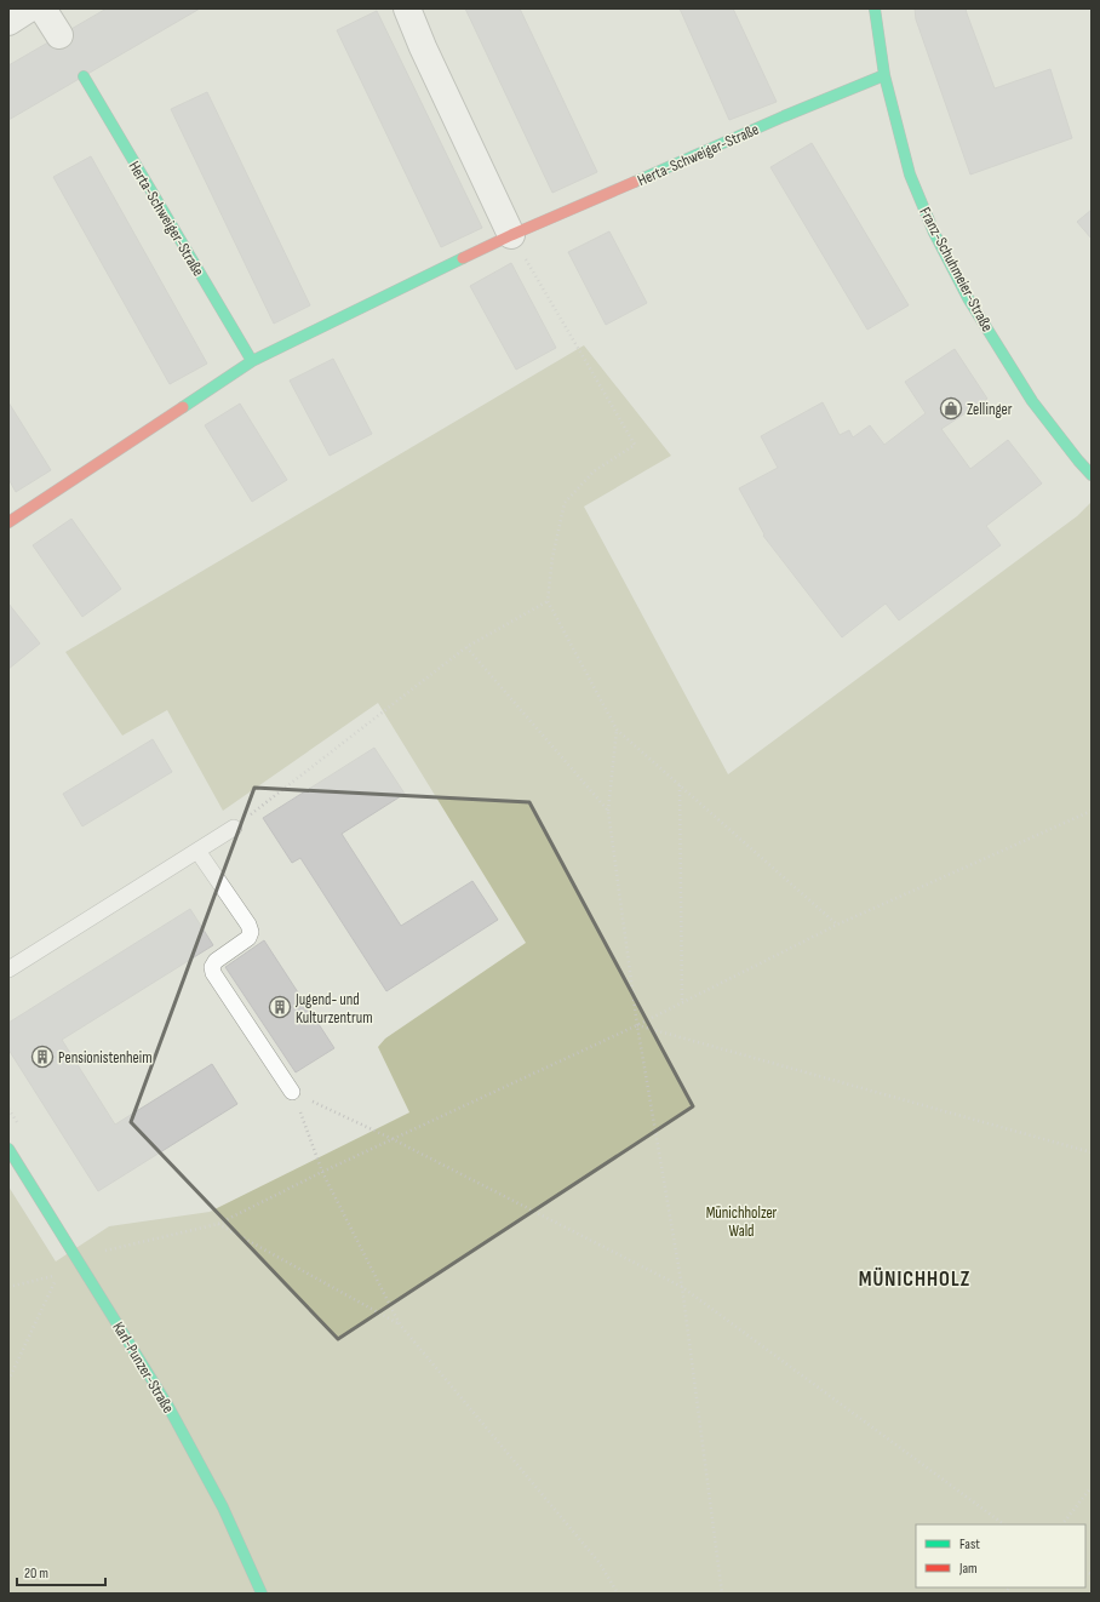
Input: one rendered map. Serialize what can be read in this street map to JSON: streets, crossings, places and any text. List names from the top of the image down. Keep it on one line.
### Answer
{"streets":{"street":["Herta-Schweiger-Straße","Franz-Schuhmeier-Straße","Karl-Punzer-Straße"]},"crossings":[["Herta-Schweiger-Straße","Franz-Schuhmeier-Straße"]],"districts":["MÜNICHHOLZ"],"parks":["Münichholzer Wald"],"places":{"shop":["Zellinger"],"building":["Jugend- und Kulturzentrum","Pensionistenheim"]},"legend":["Fast","Jam"],"scale_bar":"20 m"}
